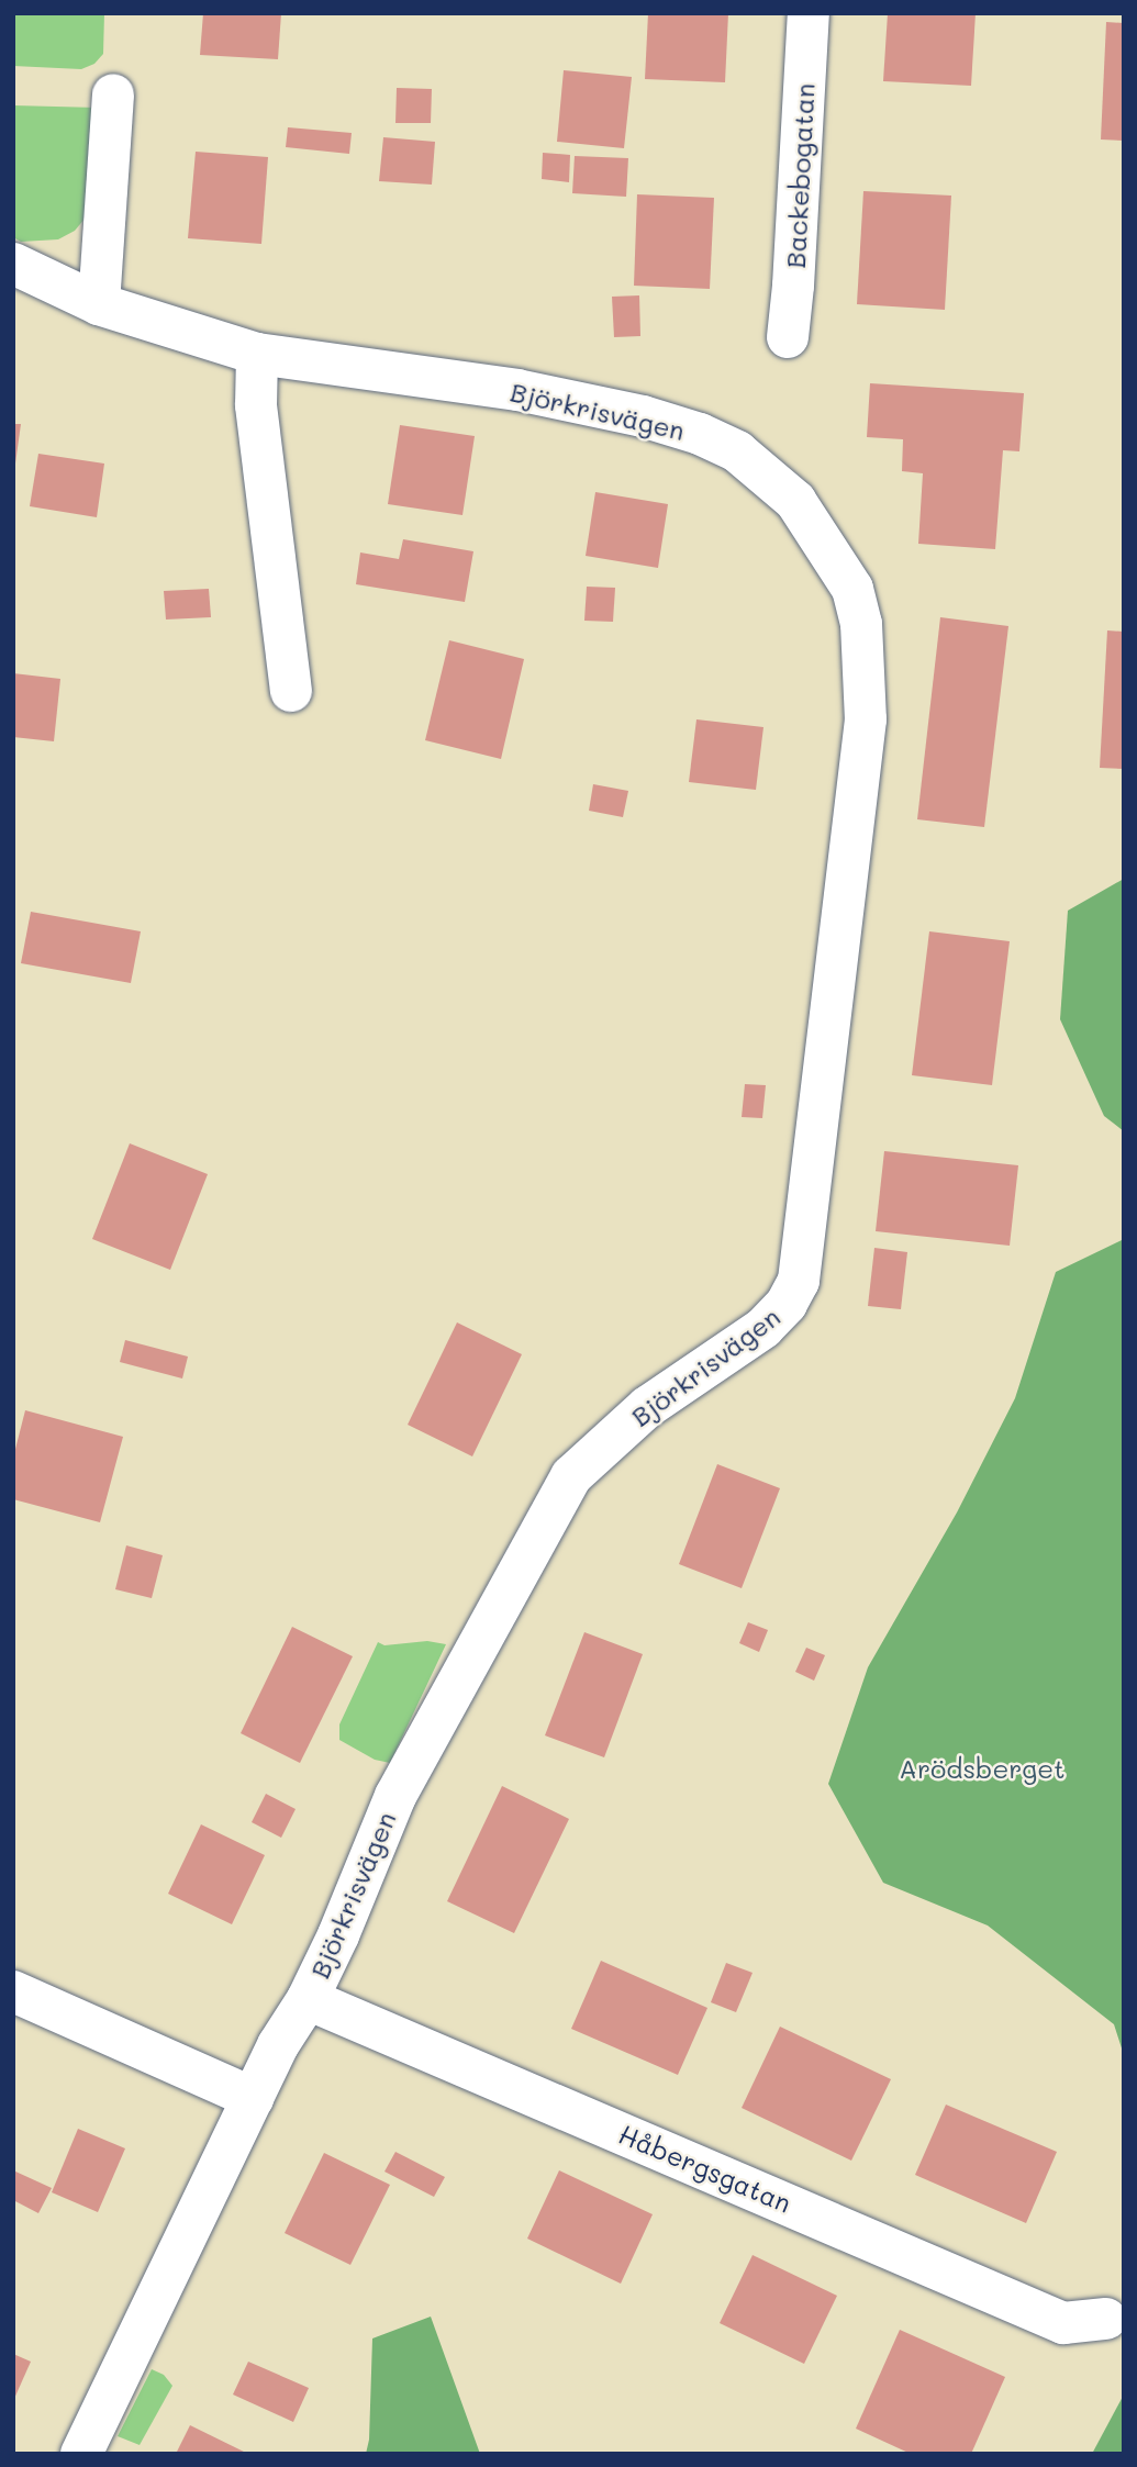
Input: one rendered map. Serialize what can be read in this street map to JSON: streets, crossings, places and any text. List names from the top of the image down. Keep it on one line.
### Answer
{"streets":{"street":["Backebogatan","Björkrisvägen","Håbergsgatan"]},"crossings":[["Björkrisvägen","Håbergsgatan"]],"parks":["Arödsberget"]}
